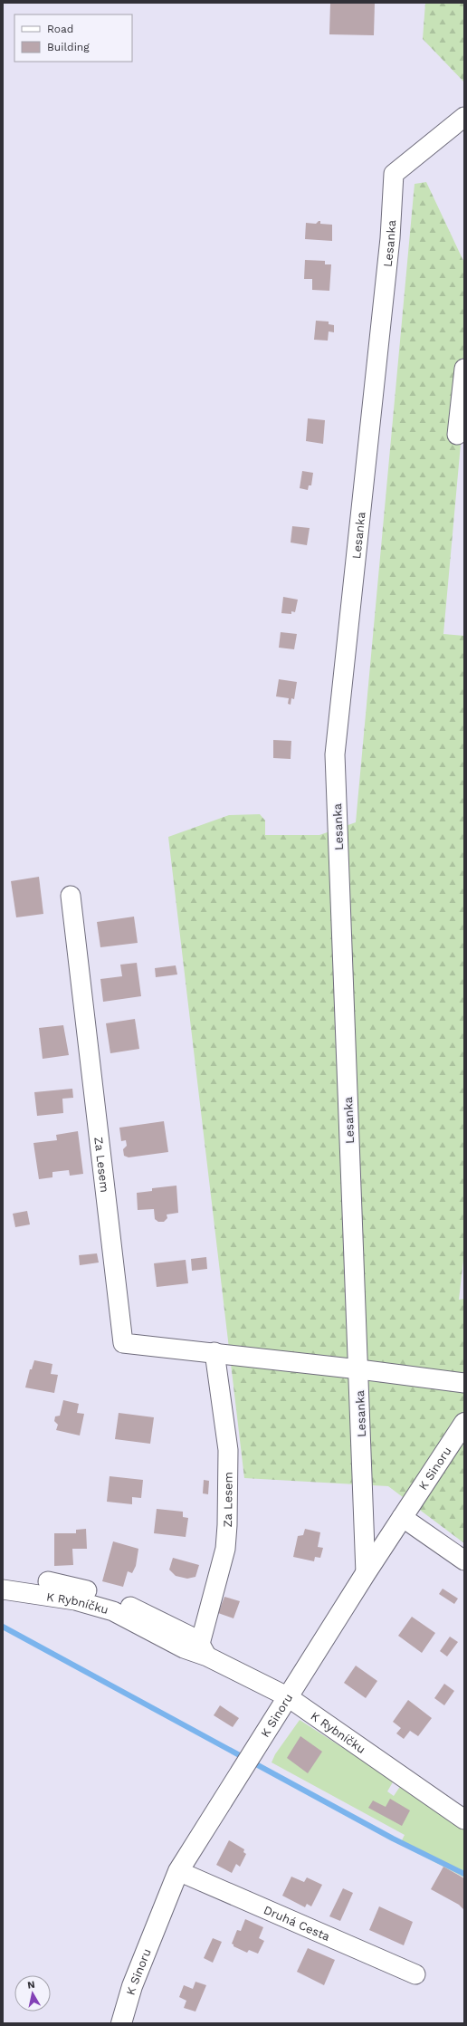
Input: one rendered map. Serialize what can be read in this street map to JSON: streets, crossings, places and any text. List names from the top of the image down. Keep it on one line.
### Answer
{"streets":{"street":["Lesanka","Za Lesem","K Sinoru","K Rybníčku","Druhá Cesta"]},"crossings":[["Lesanka","Za Lesem"],["Lesanka","K Sinoru"],["Za Lesem","K Rybníčku"],["K Sinoru","K Rybníčku"],["K Sinoru","Druhá Cesta"]],"legend":["Road","Building"],"north":"top"}
